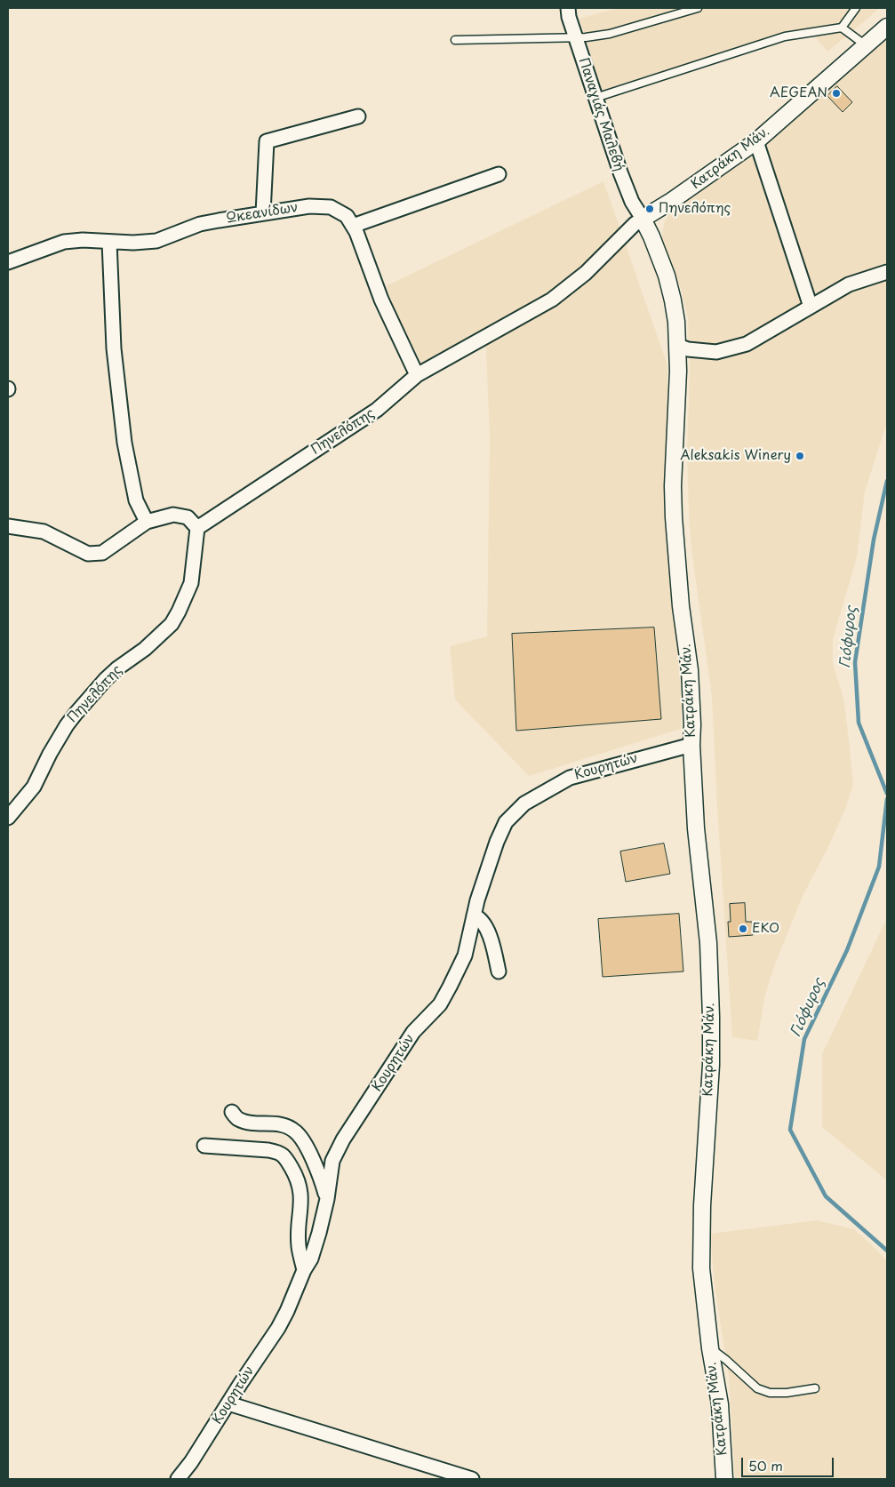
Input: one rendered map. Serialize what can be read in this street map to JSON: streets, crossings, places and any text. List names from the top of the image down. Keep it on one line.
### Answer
{"streets":{"street":["Παναγιάς Μαλεβή","Κατράκη Μάν.","Ωκεανίδων","Πηνελόπης","Κουρητών"]},"crossings":[["Παναγιάς Μαλεβή","Κατράκη Μάν."],["Παναγιάς Μαλεβή","Πηνελόπης"],["Κατράκη Μάν.","Πηνελόπης"],["Κατράκη Μάν.","Κουρητών"],["Ωκεανίδων","Πηνελόπης"]],"water":["Γιόφυρος"],"places":["AEGEAN","Πηνελόπης","Aleksakis Winery","EKO"],"scale_bar":"50 m"}
